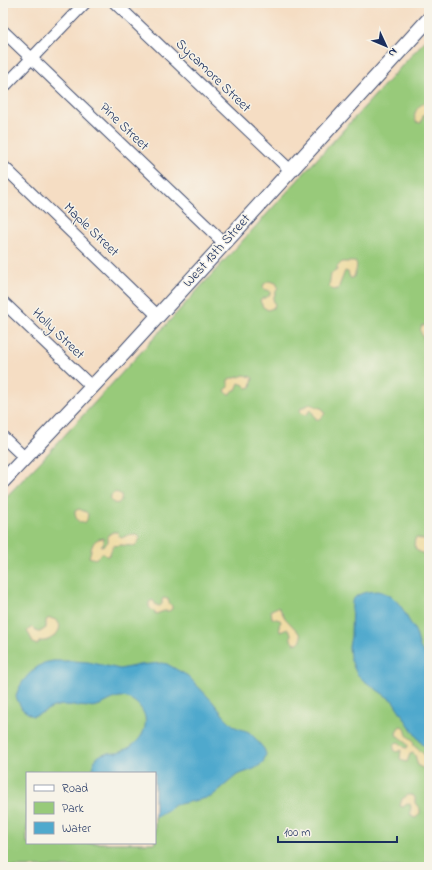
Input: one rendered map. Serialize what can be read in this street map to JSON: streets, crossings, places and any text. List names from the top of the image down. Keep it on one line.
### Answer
{"streets":{"main road":["West 13th Street"],"street":["Sycamore Street","Pine Street","Maple Street","Holly Street"]},"crossings":[["Sycamore Street","West 13th Street"],["Pine Street","West 13th Street"],["Maple Street","West 13th Street"],["West 13th Street","Holly Street"]],"legend":["Road","Park","Water"],"scale_bar":"100 m","north":"bottom right"}
